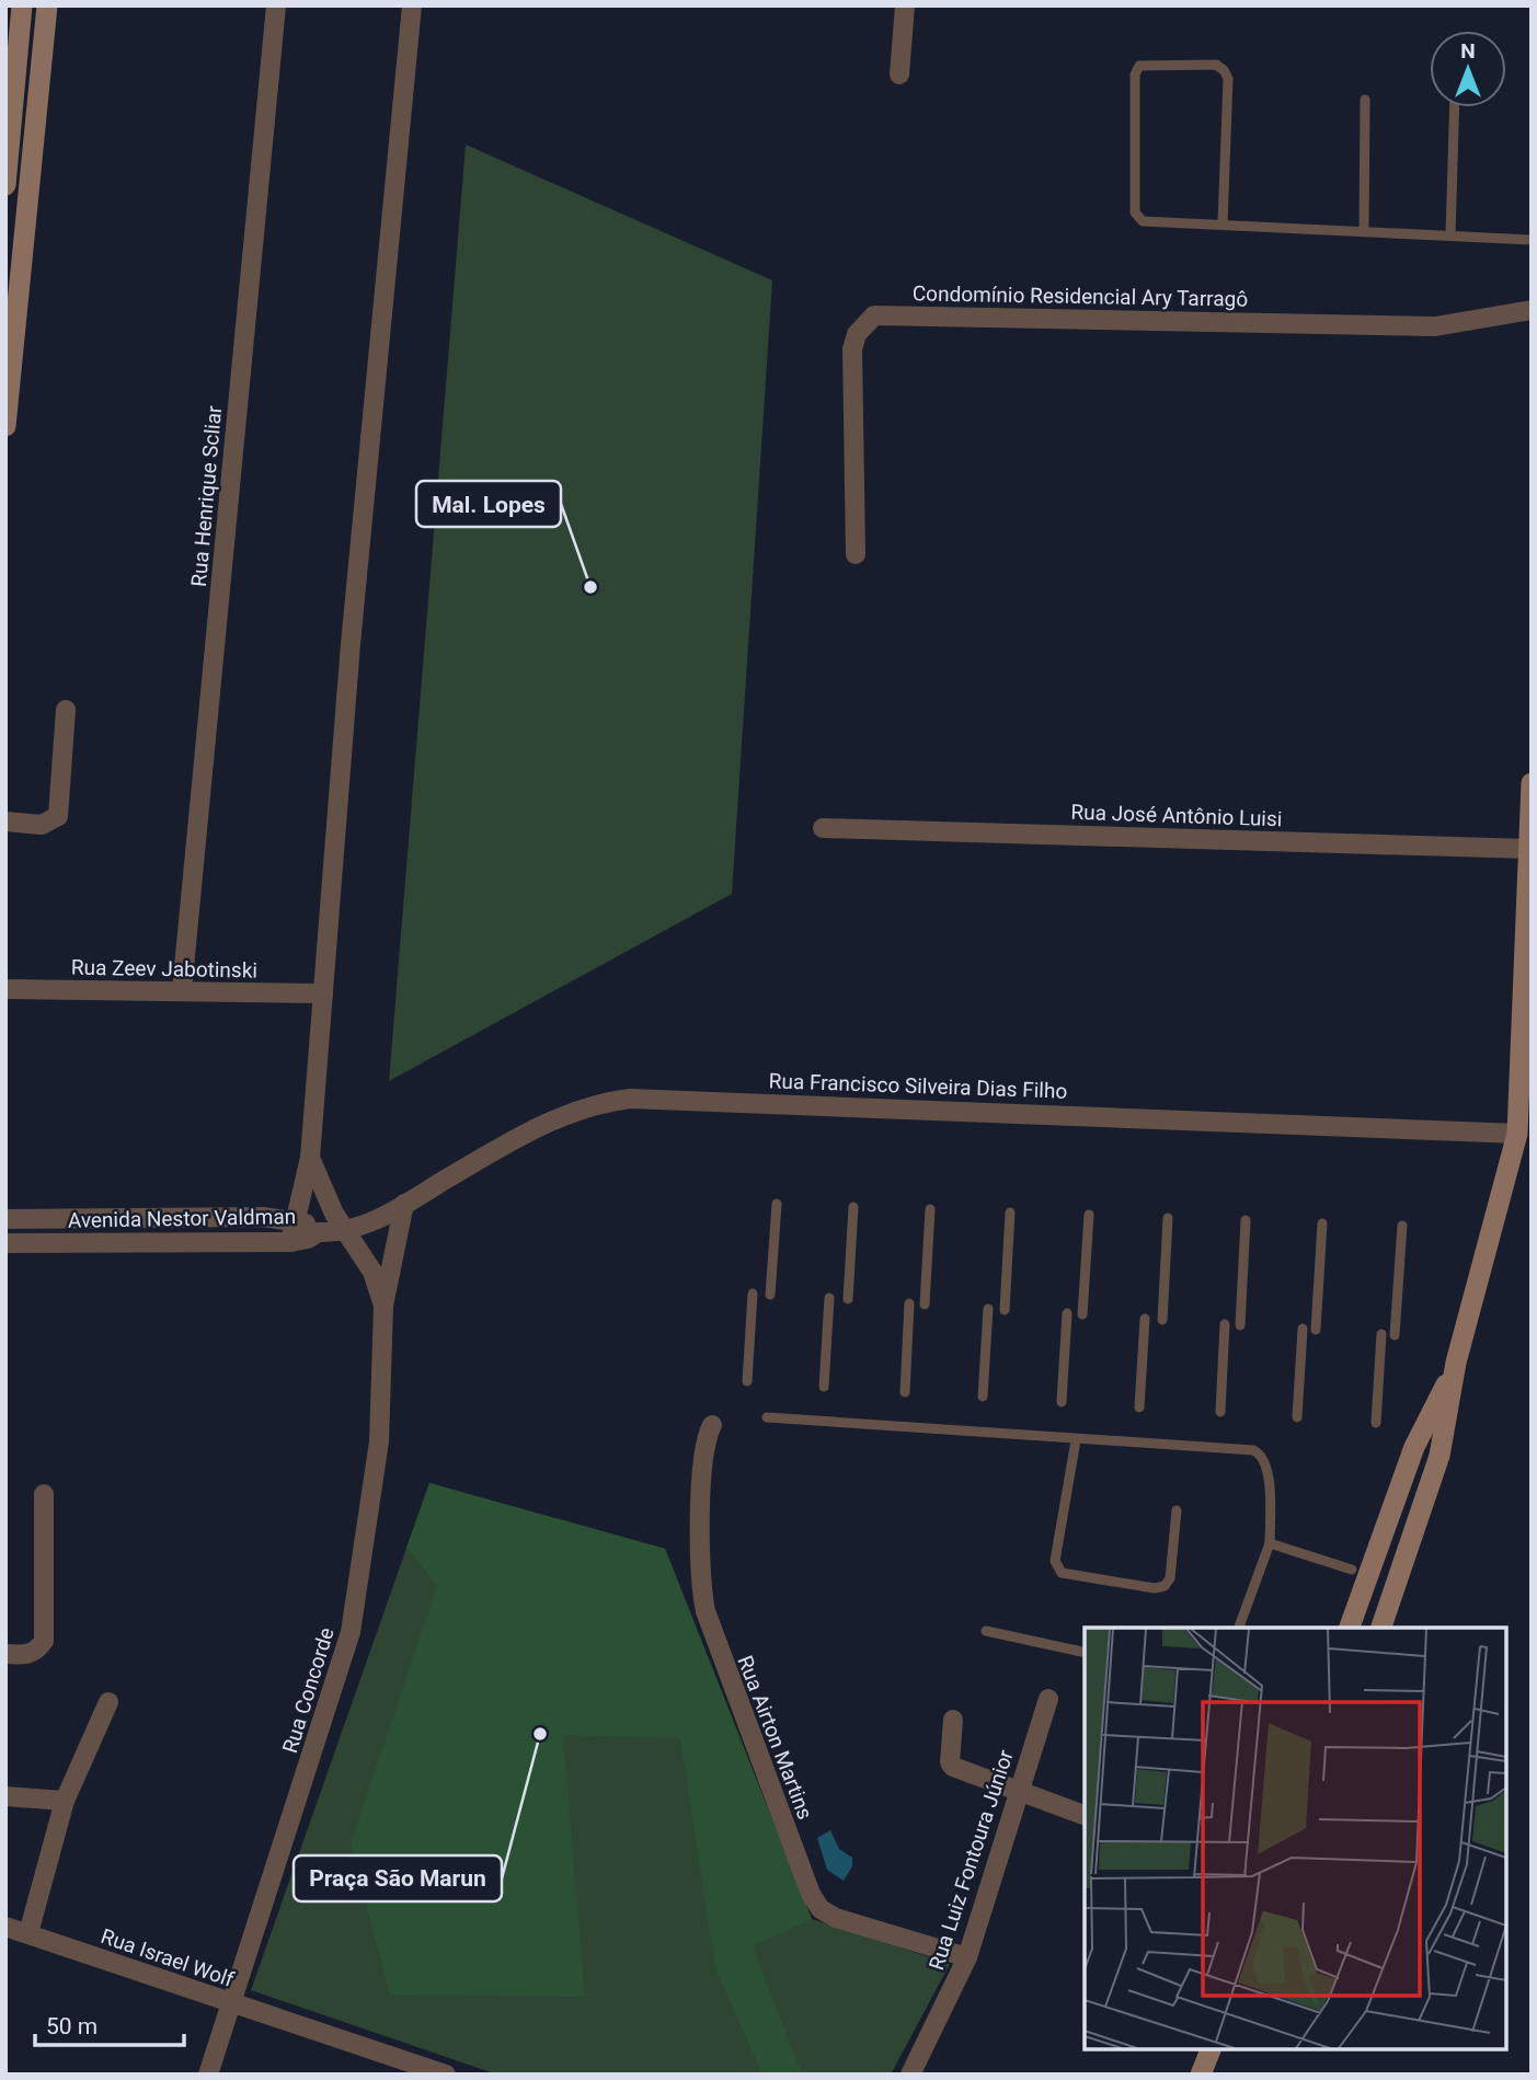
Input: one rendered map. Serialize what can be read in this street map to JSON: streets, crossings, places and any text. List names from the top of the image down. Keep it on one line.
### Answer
{"streets":{"street":["Condomínio Residencial Ary Tarragô","Rua Henrique Scliar","Rua José Antônio Luisi","Rua Zeev Jabotinski","Rua Francisco Silveira Dias Filho","Avenida Nestor Valdman","Rua Concorde","Rua Airton Martins","Rua Luiz Fontoura Júnior","Rua Israel Wolf"]},"crossings":[["Rua Henrique Scliar","Rua Zeev Jabotinski"],["Rua Francisco Silveira Dias Filho","Rua Concorde"],["Rua Concorde","Rua Israel Wolf"],["Rua Airton Martins","Rua Luiz Fontoura Júnior"]],"places":["Mal. Lopes","Praça São Marun"],"scale_bar":"50 m","north":"top"}
